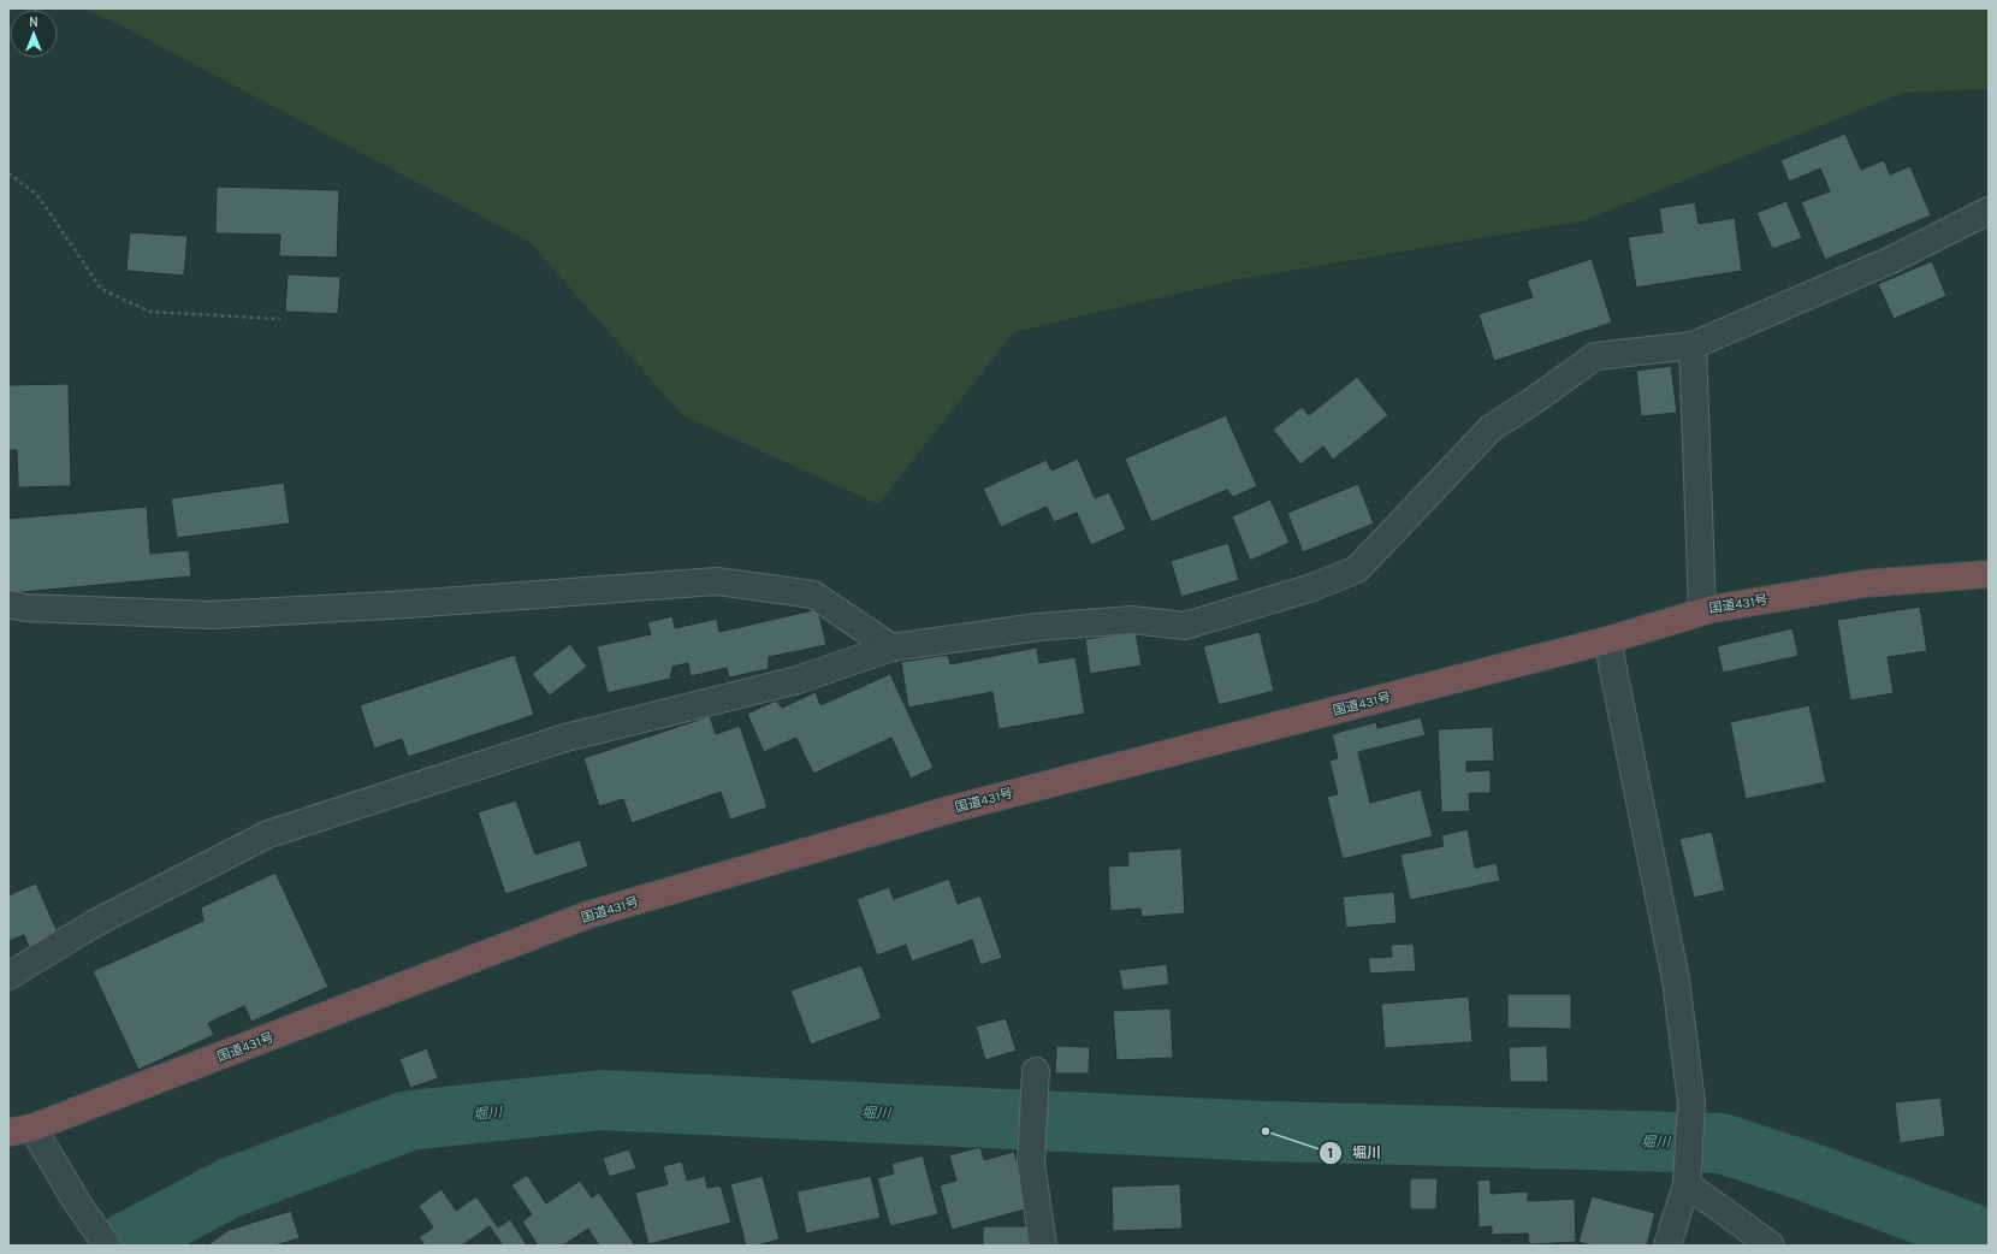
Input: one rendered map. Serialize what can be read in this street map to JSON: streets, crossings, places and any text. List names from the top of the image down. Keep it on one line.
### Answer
{"streets":{"highway":["国道431号"]},"water":["堀川"],"places":["堀川"],"north":"top"}
